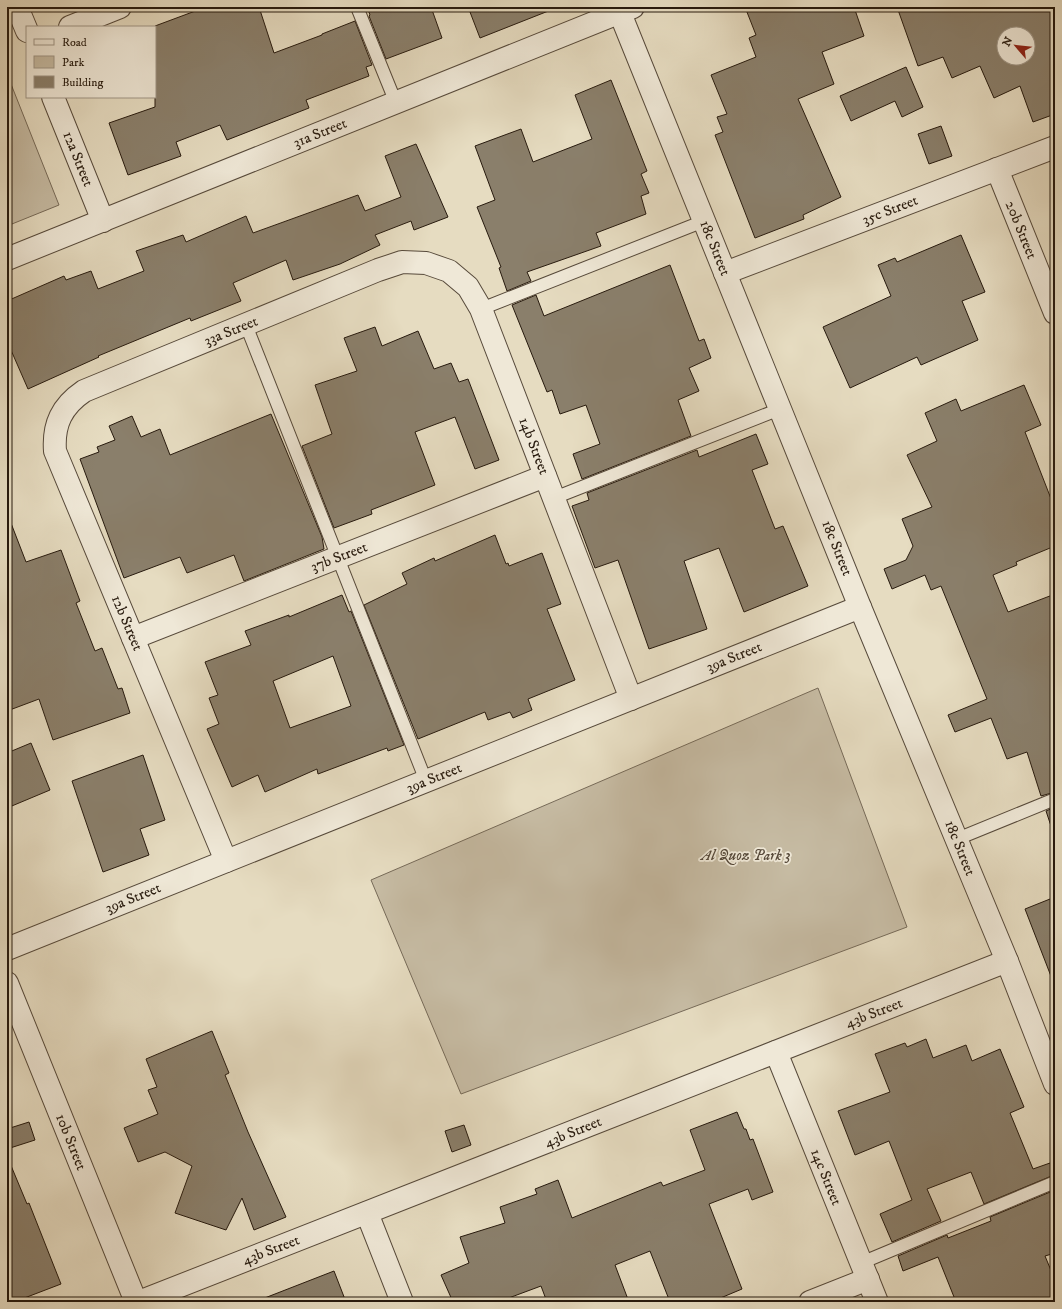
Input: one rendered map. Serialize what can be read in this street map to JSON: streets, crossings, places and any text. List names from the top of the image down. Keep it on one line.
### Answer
{"streets":{"street":["31a Street","12a Street","35c Street","20b Street","18c Street","33a Street","14b Street","37b Street","12b Street","39a Street","43b Street","10b Street","14c Street"]},"crossings":[["31a Street","12a Street"],["31a Street","18c Street"],["35c Street","20b Street"],["35c Street","18c Street"],["18c Street","39a Street"],["18c Street","43b Street"],["33a Street","14b Street"],["33a Street","12b Street"],["14b Street","37b Street"],["14b Street","39a Street"],["37b Street","12b Street"],["12b Street","39a Street"],["43b Street","10b Street"],["43b Street","14c Street"]],"parks":["Al Quoz Park 3"],"legend":["Road","Park","Building"],"north":"top left"}
